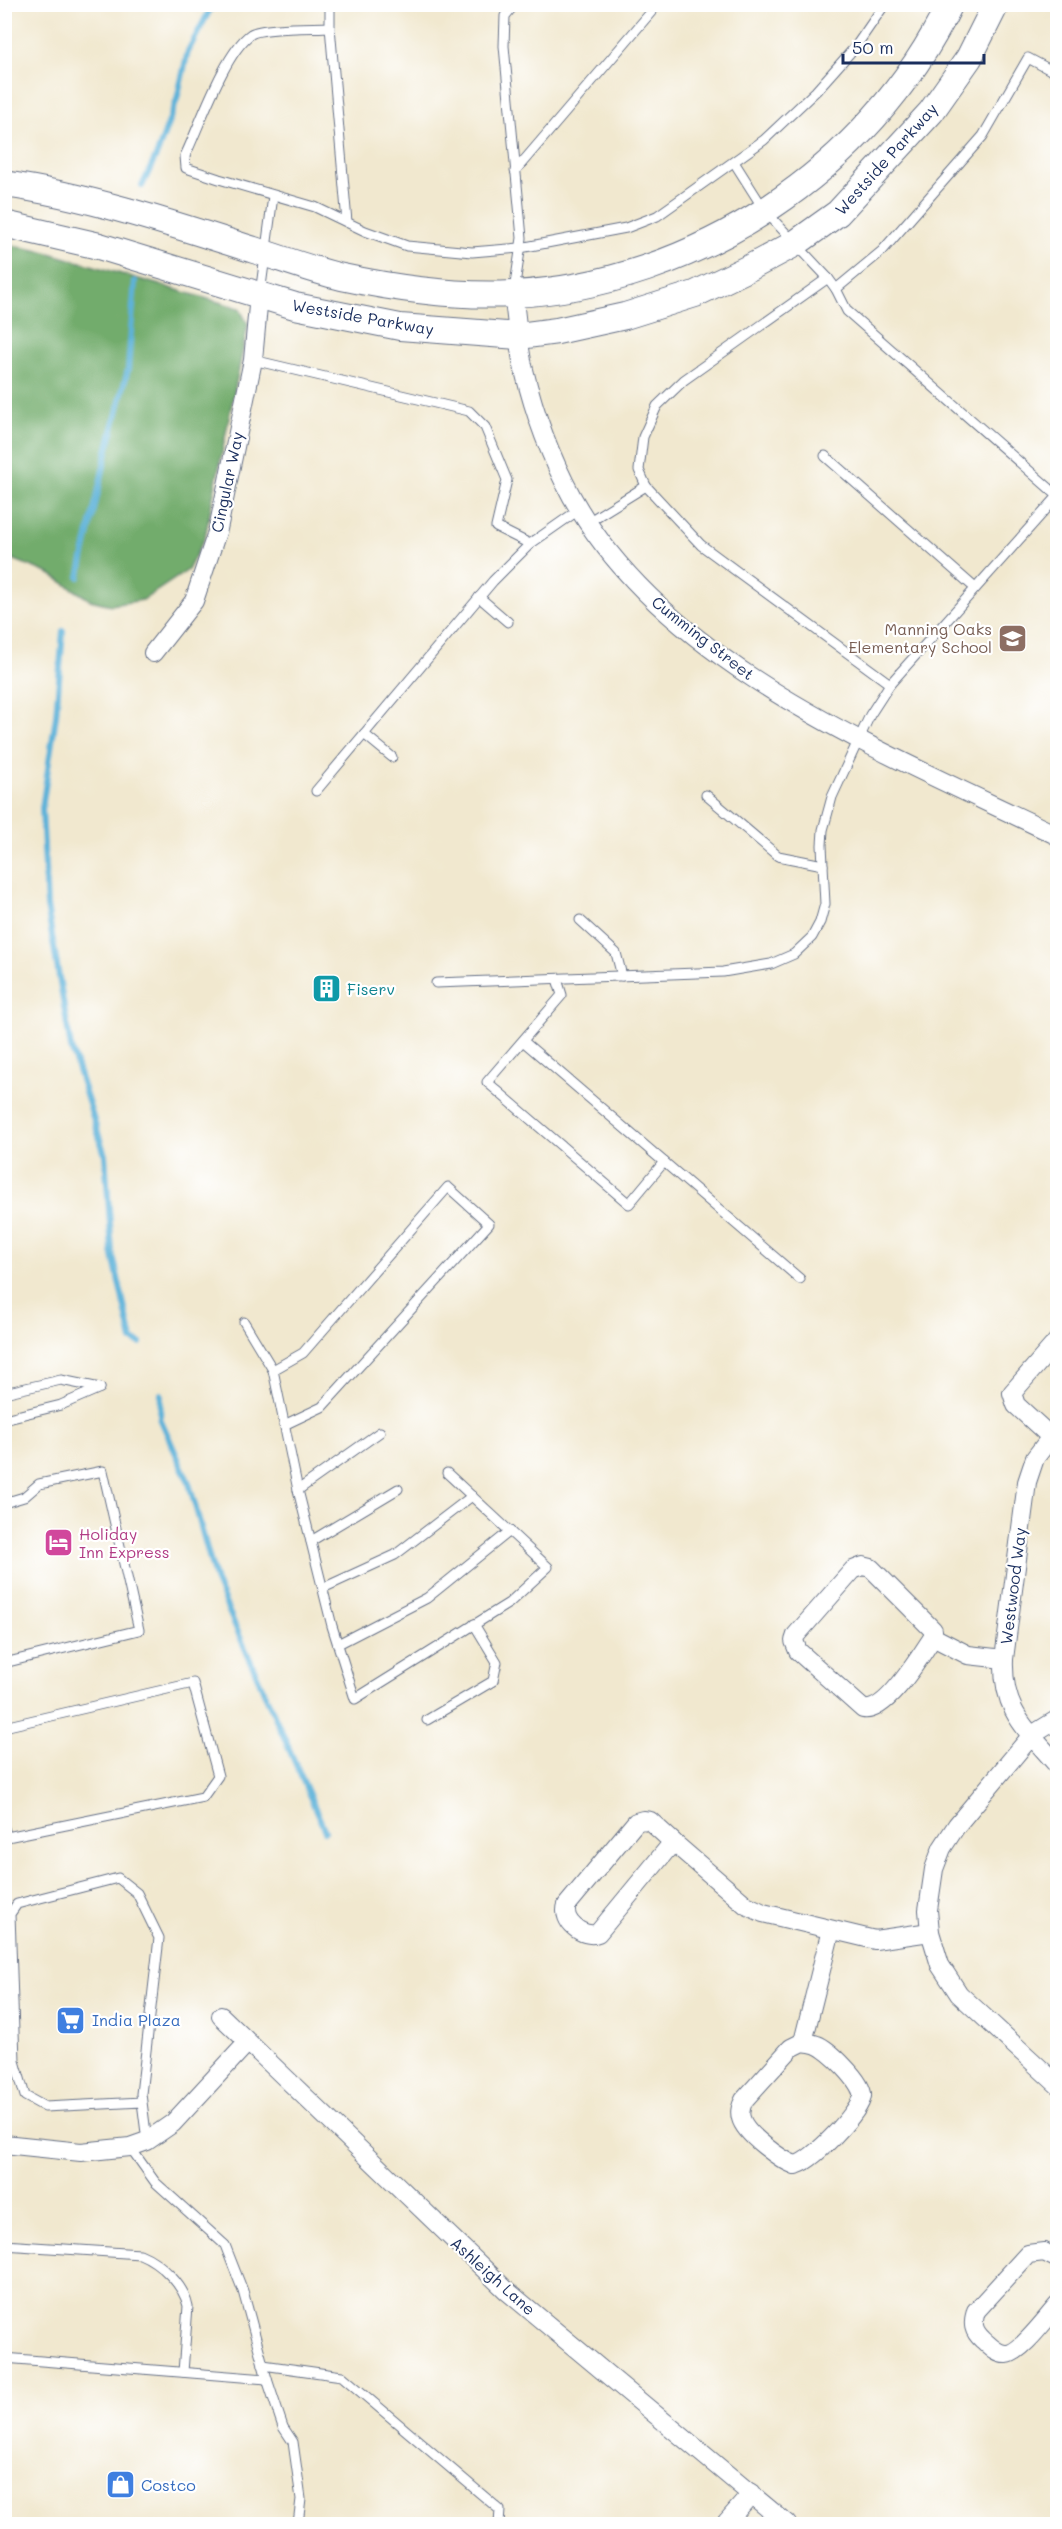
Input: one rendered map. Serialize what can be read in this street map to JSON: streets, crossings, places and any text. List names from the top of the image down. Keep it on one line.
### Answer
{"streets":{"main road":["Westside Parkway"],"street":["Cingular Way","Cumming Street","Westwood Way","Ashleigh Lane"]},"crossings":[["Westside Parkway","Cingular Way"],["Westside Parkway","Cumming Street"]],"places":{"school or university":["Manning Oaks Elementary School"],"building":["Fiserv"],"hotel":["Holiday Inn Express"],"supermarket":["India Plaza"],"shop":["Costco"]},"scale_bar":"50 m"}
